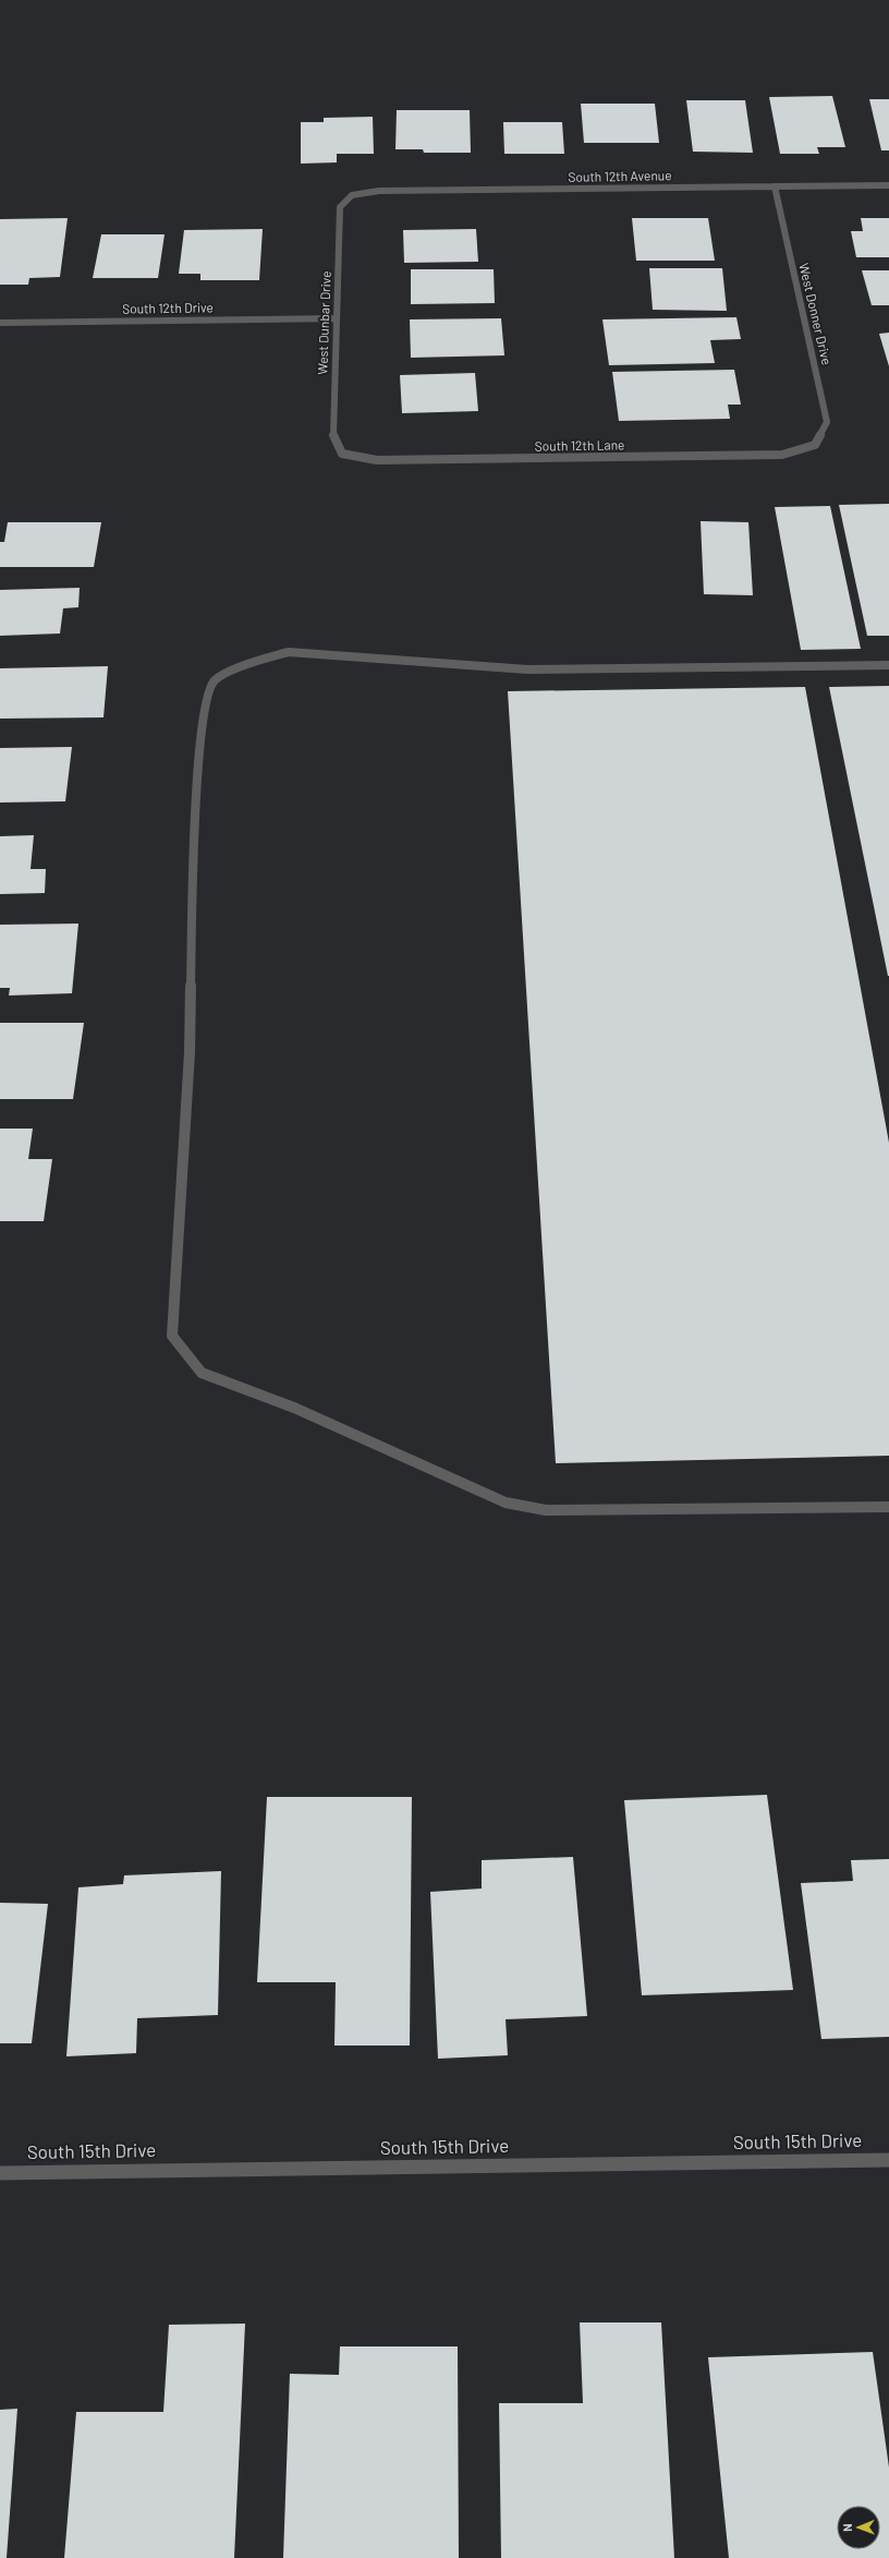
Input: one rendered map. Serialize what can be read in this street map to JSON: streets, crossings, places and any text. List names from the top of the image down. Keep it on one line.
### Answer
{"streets":{"street":["South 12th Avenue","South 12th Drive","West Donner Drive","West Dunbar Drive","South 12th Lane","South 15th Drive"]},"crossings":[["South 12th Avenue","West Donner Drive"],["South 12th Avenue","West Dunbar Drive"],["South 12th Drive","West Dunbar Drive"],["West Donner Drive","South 12th Lane"],["West Dunbar Drive","South 12th Lane"]],"north":"left"}
